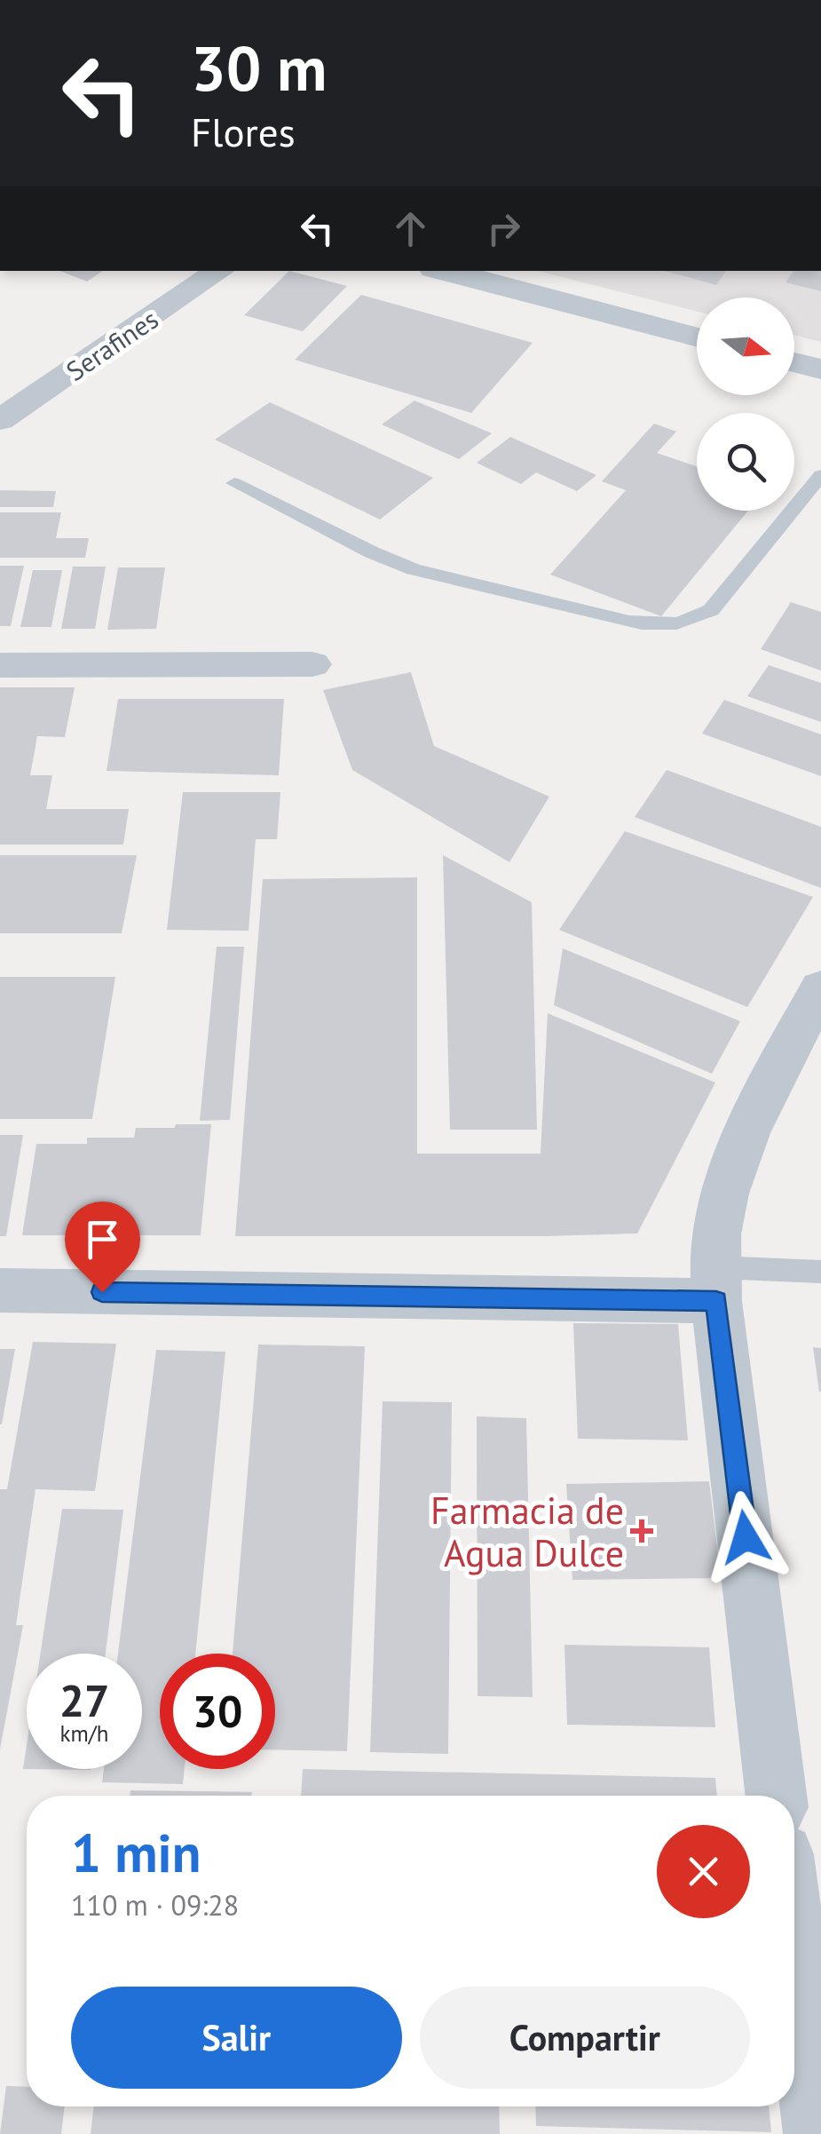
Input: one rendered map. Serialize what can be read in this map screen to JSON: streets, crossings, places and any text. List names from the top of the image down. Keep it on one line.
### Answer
{"streets":{"street":["Serafines"]},"places":{"health":["Farmacia de Agua Dulce"]},"north":"right","page":{"turn":["30 m","Flores"],"speed":"27 km/h","limit":"30","heading":["1 min","110 m · 09:28"],"buttons":["Salir","Compartir"]}}
